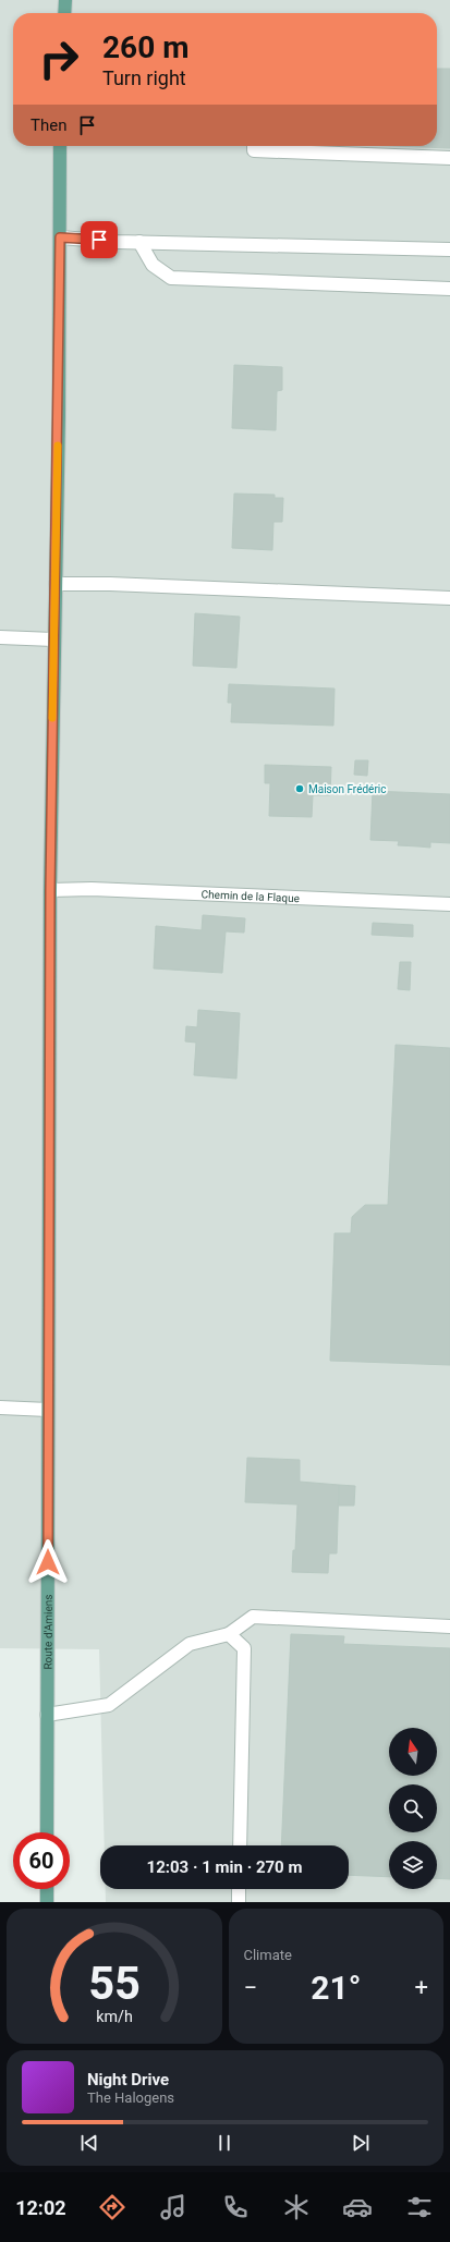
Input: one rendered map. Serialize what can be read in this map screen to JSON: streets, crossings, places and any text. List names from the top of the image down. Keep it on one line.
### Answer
{"streets":{"main road":["Route d'Amiens"],"lane":["Chemin de la Flaque"]},"crossings":[["Chemin de la Flaque","Route d'Amiens"]],"places":["Maison Frédéric"],"north":"top","page":{"turn":["260 m","Turn right"],"then":"Then","limit":"60","trip":"12:03 · 1 min · 270 m","tile":"Climate","heat":["−","21°","+"],"song":["Night Drive","The Halogens"],"tabs":"12:02","gauge":["55","km/h"]}}
